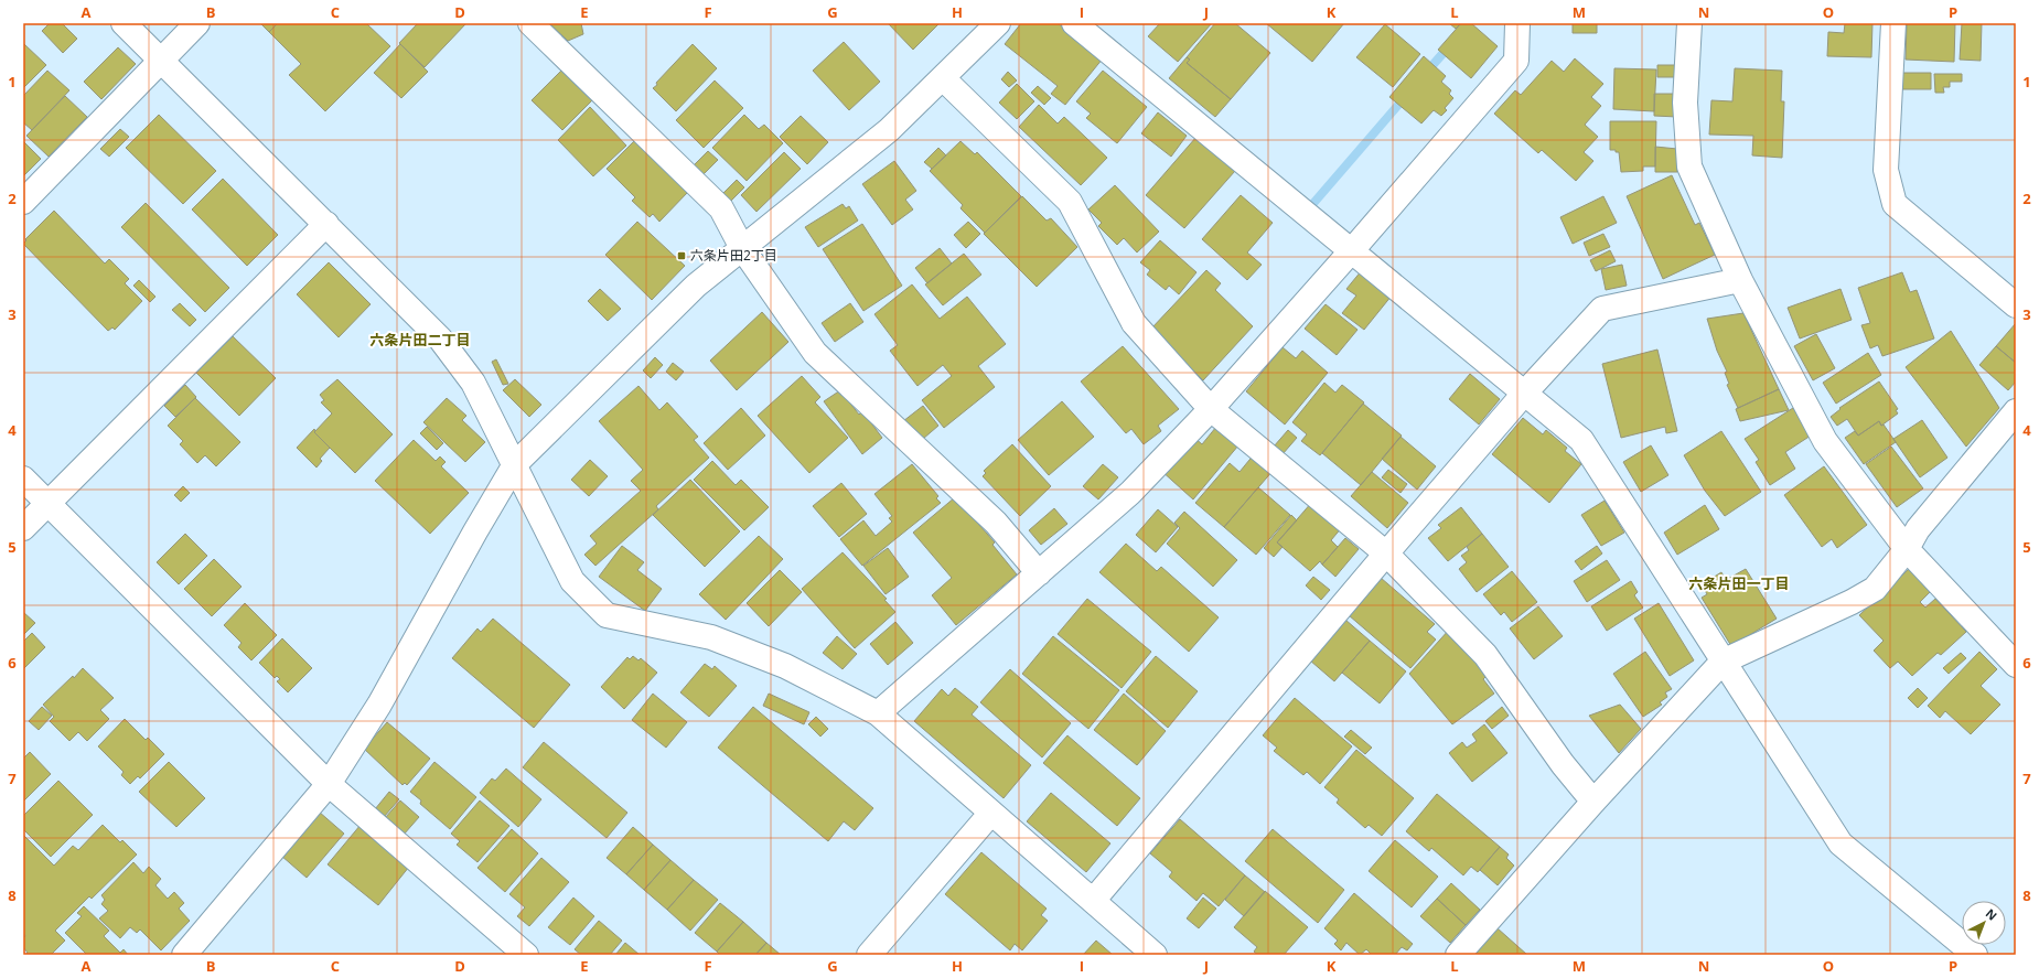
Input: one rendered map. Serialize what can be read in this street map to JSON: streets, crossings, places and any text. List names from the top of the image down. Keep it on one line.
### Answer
{"districts":["六条片田二丁目","六条片田一丁目"],"places":{"transit":["六条片田2丁目"]},"north":"top right","grid":{"columns":["A","B","C","D","E","F","G","H","I","J","K","L","M","N","O","P"],"rows":["1","2","3","4","5","6","7","8"]}}
